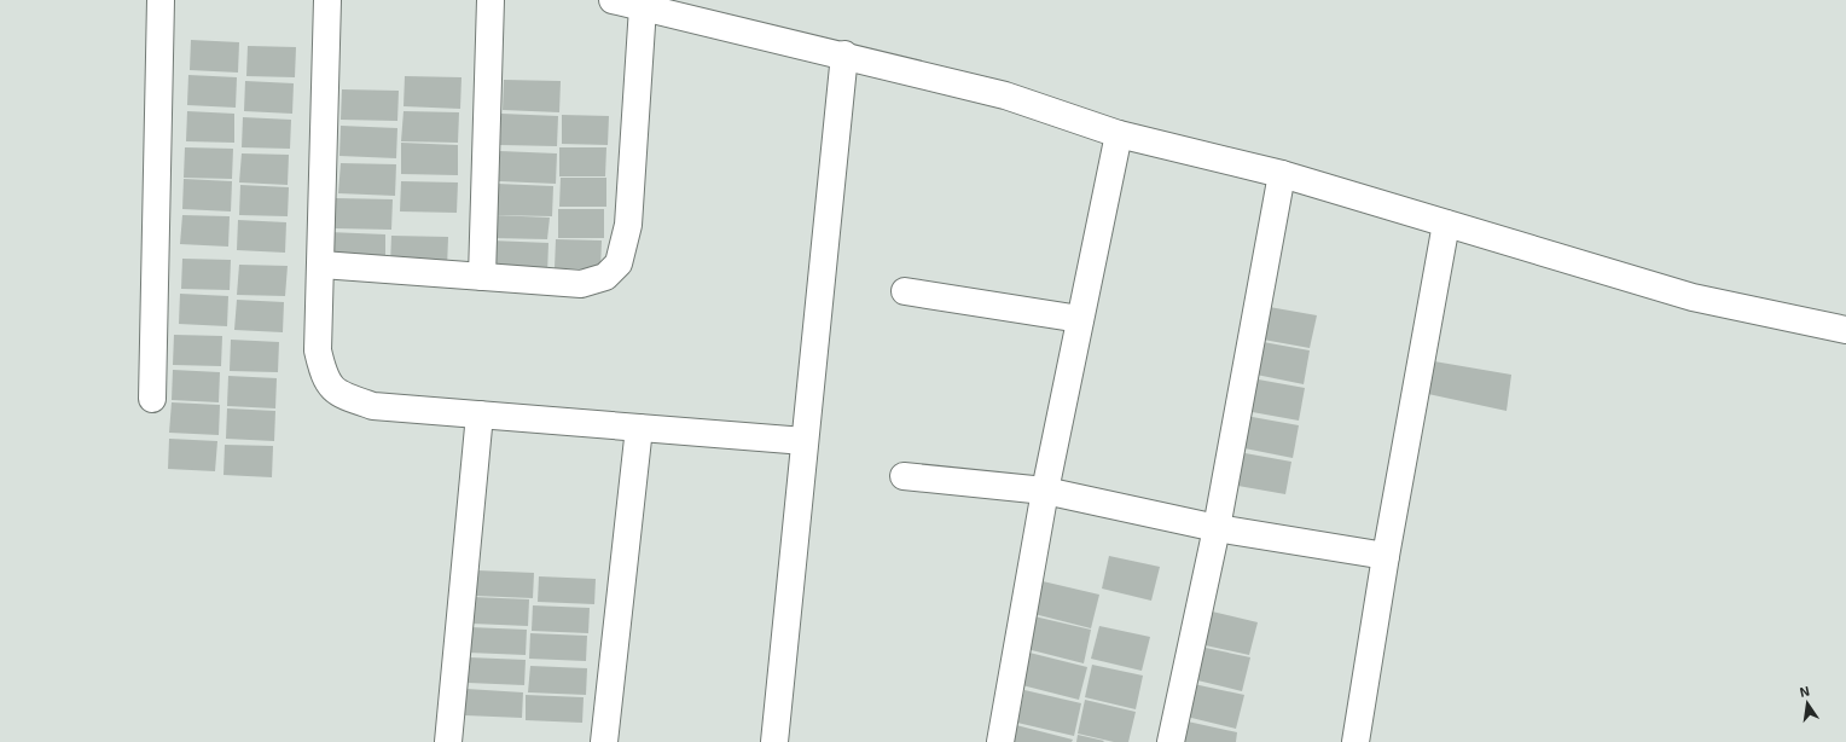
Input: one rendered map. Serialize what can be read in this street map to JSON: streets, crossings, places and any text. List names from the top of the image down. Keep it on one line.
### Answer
{"north":"top"}
